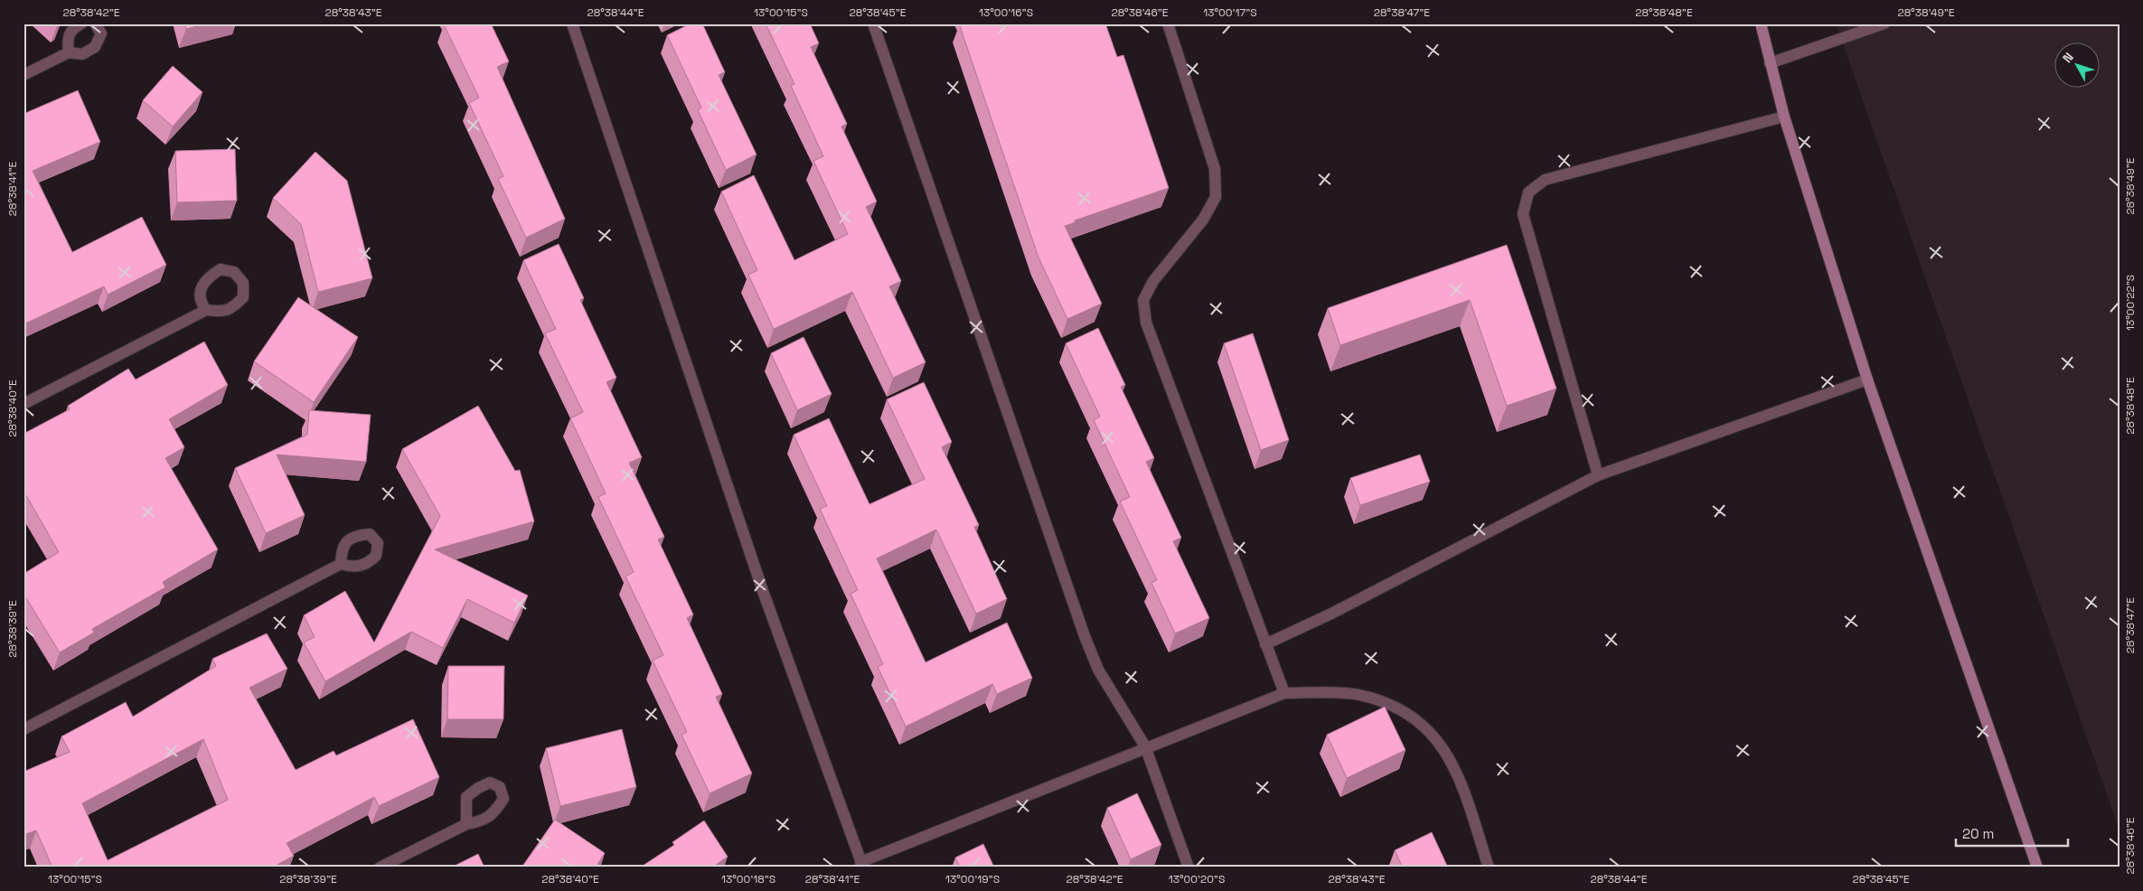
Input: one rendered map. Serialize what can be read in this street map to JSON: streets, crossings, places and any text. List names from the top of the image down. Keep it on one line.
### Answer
{"scale_bar":"20 m","north":"top left","coordinates":["28°38'42\"E","28°38'43\"E","28°38'44\"E","13°00'15\"S","28°38'45\"E","13°00'16\"S","28°38'46\"E","13°00'17\"S","28°38'47\"E","28°38'48\"E","28°38'49\"E","28°38'41\"E","13°00'22\"S","28°38'40\"E","28°38'39\"E","13°00'18\"S","13°00'19\"S","13°00'20\"S"]}
